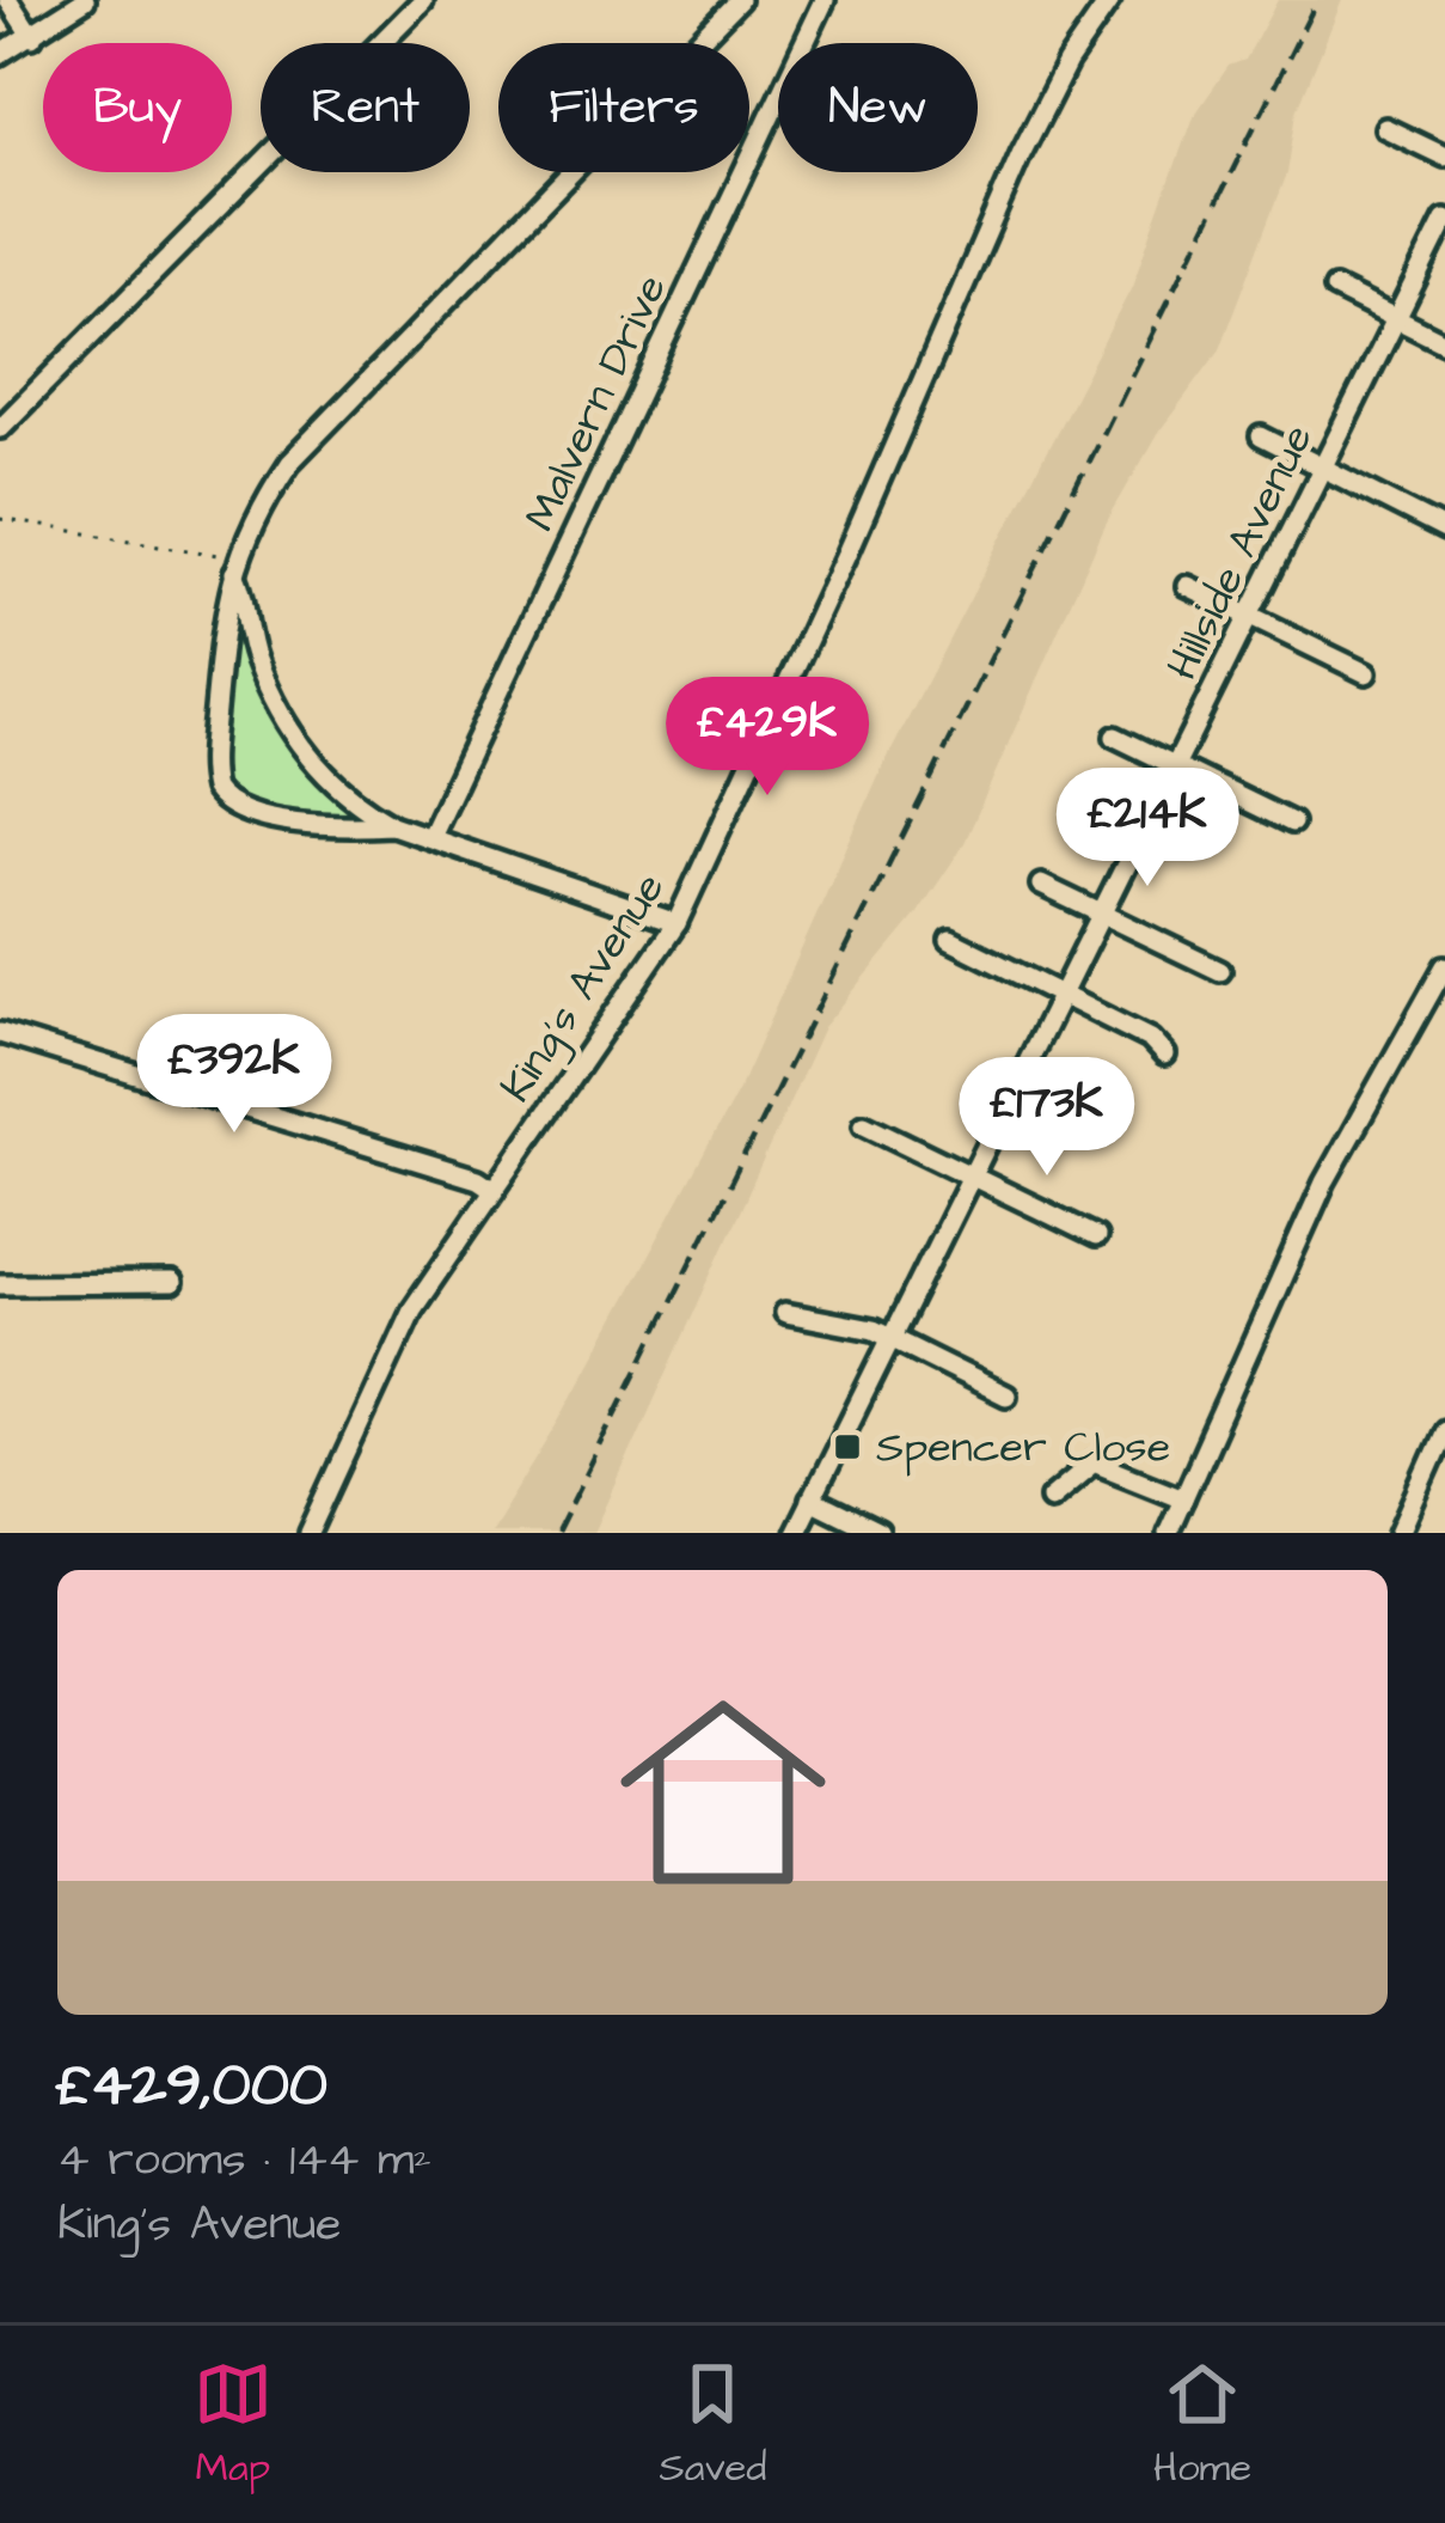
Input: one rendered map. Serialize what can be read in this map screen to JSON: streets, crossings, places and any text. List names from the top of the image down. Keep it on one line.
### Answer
{"streets":{"street":["Malvern Drive","Hillside Avenue","King's Avenue"]},"places":{"transit":["Spencer Close"]},"page":{"chip":["Buy","Rent","Filters","New"],"price":["£429K","£214K","£392K","£173K"],"list":[{"name":"£429,000","note":"4 rooms · 144 m² · King's Avenue"}],"tabs":["Map","Saved","Home"]}}
